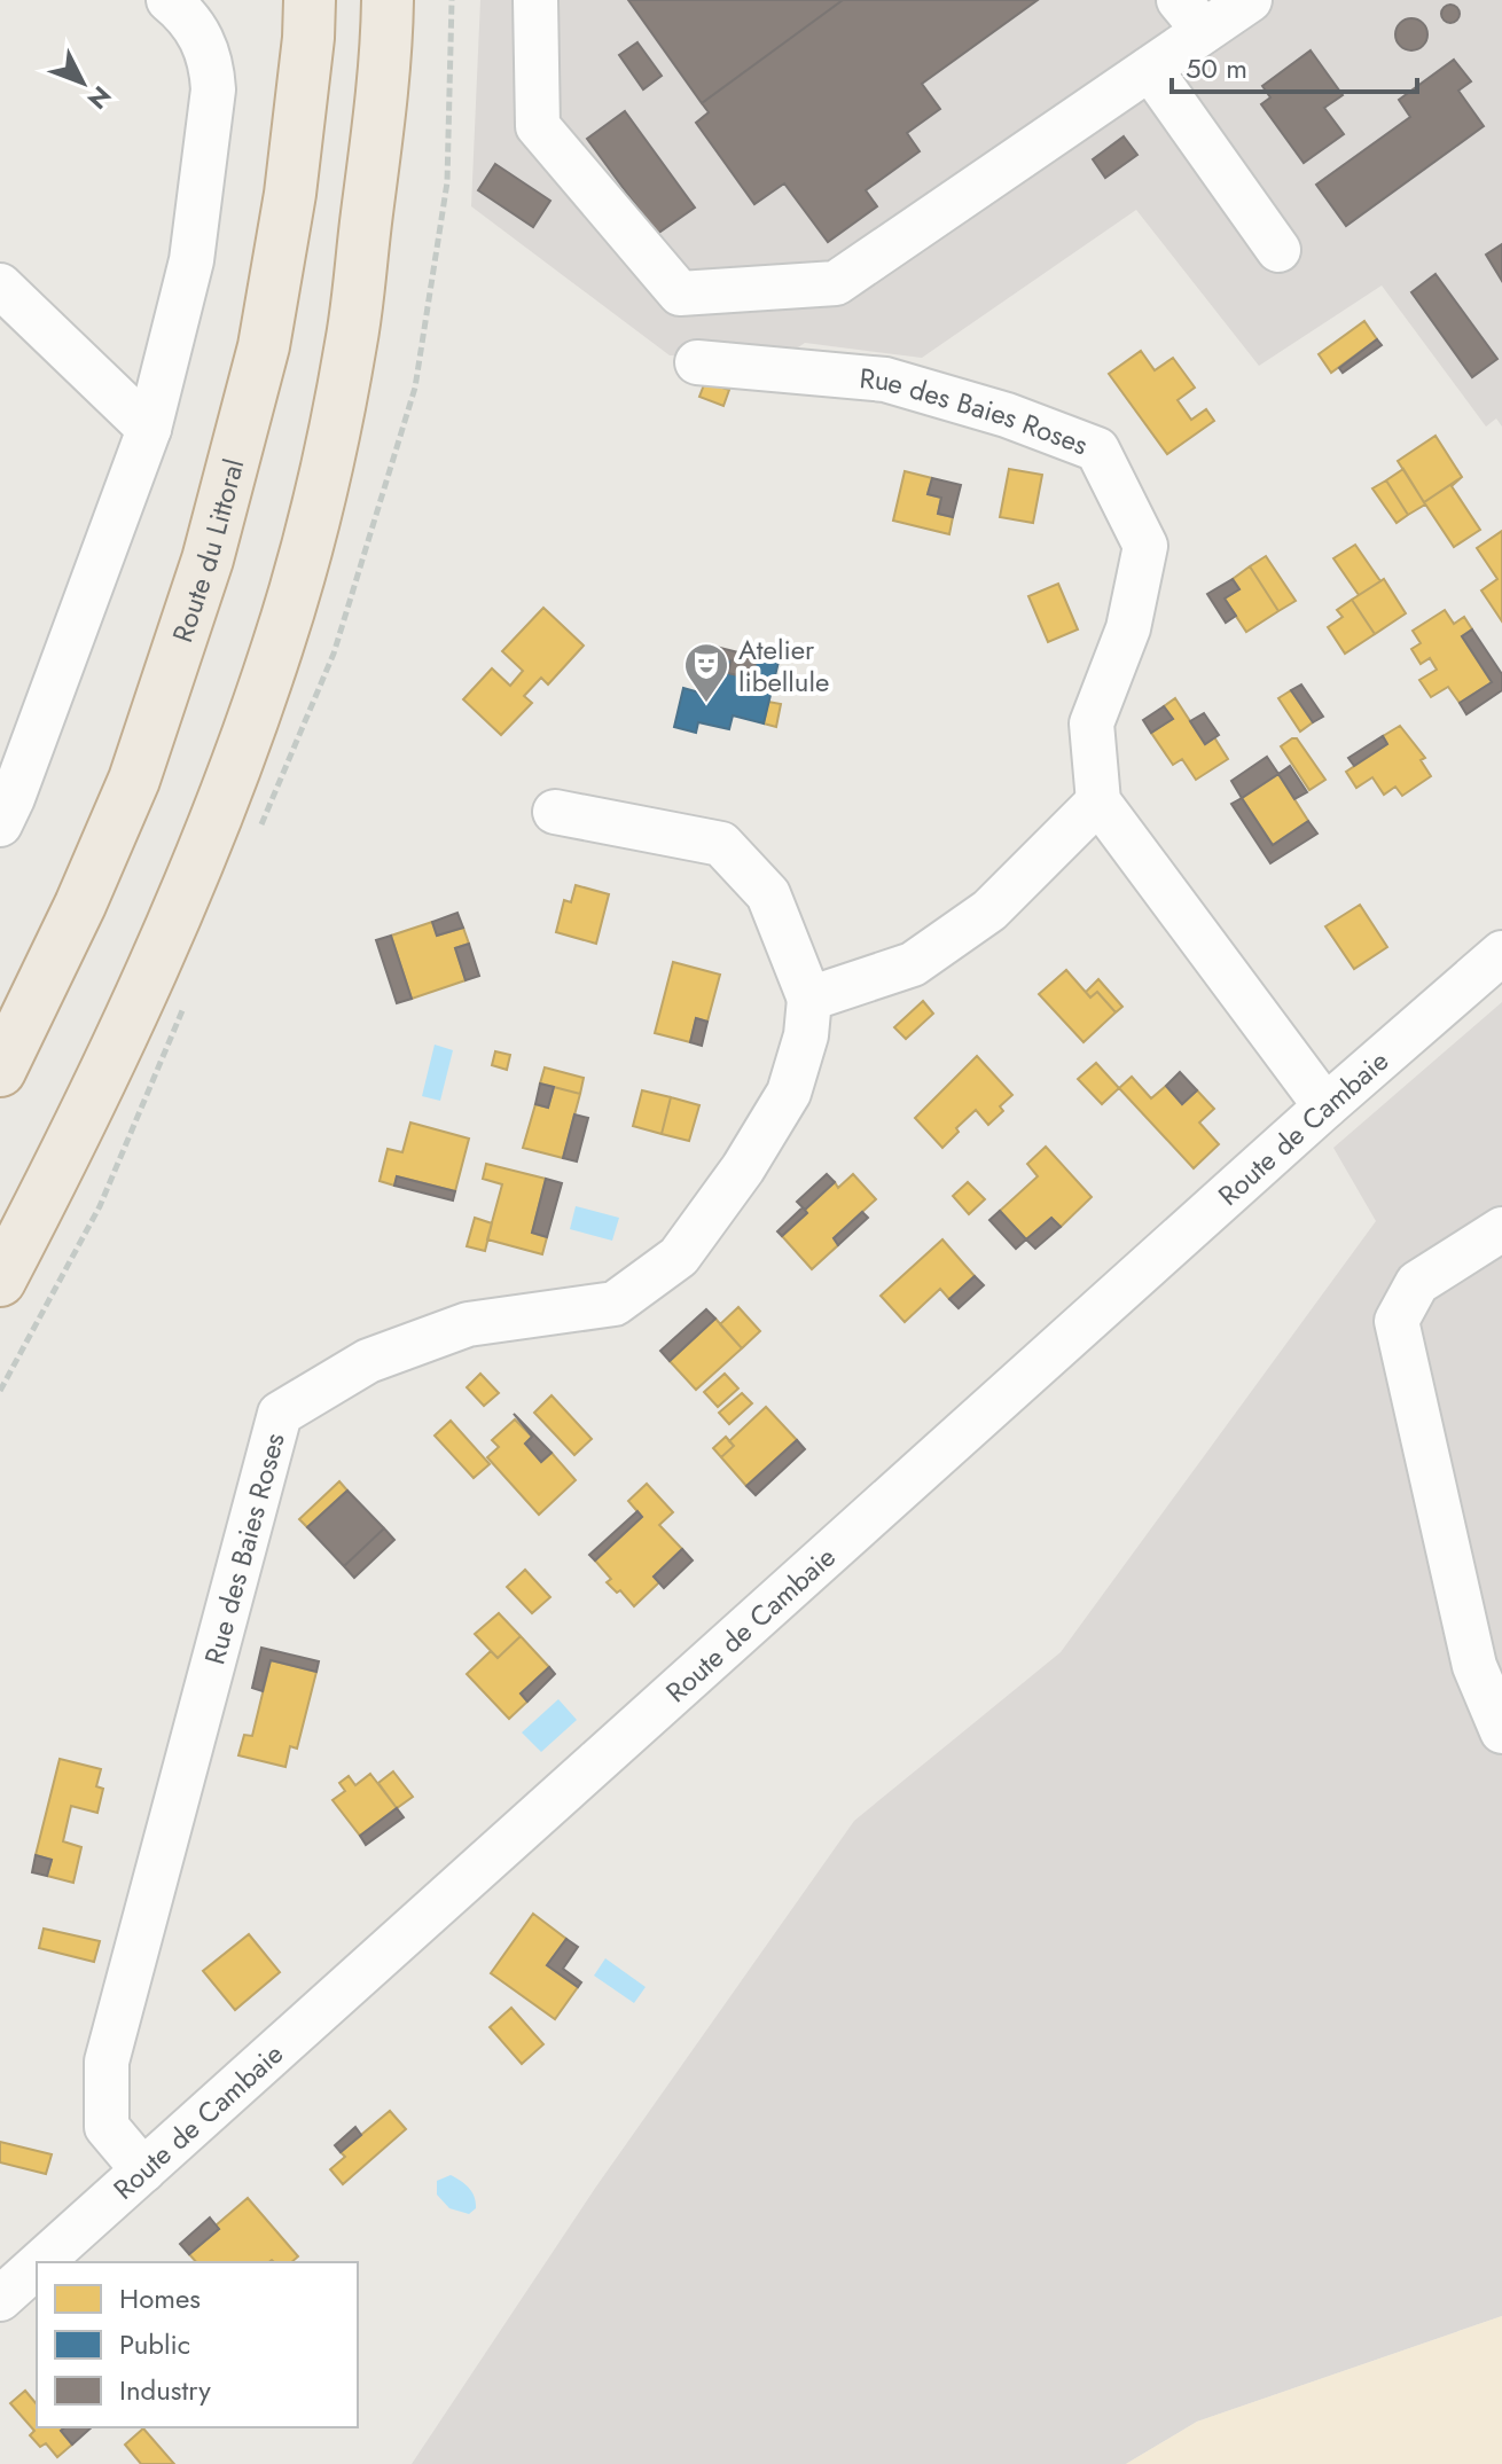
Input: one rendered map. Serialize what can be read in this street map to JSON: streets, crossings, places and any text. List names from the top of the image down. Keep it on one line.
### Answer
{"streets":{"highway":["Route du Littoral"],"street":["Rue des Baies Roses","Route de Cambaie"]},"crossings":[["Rue des Baies Roses","Route de Cambaie"]],"places":{"theatre":["Atelier libellule"]},"legend":["Homes","Public","Industry"],"scale_bar":"50 m","north":"bottom right"}
